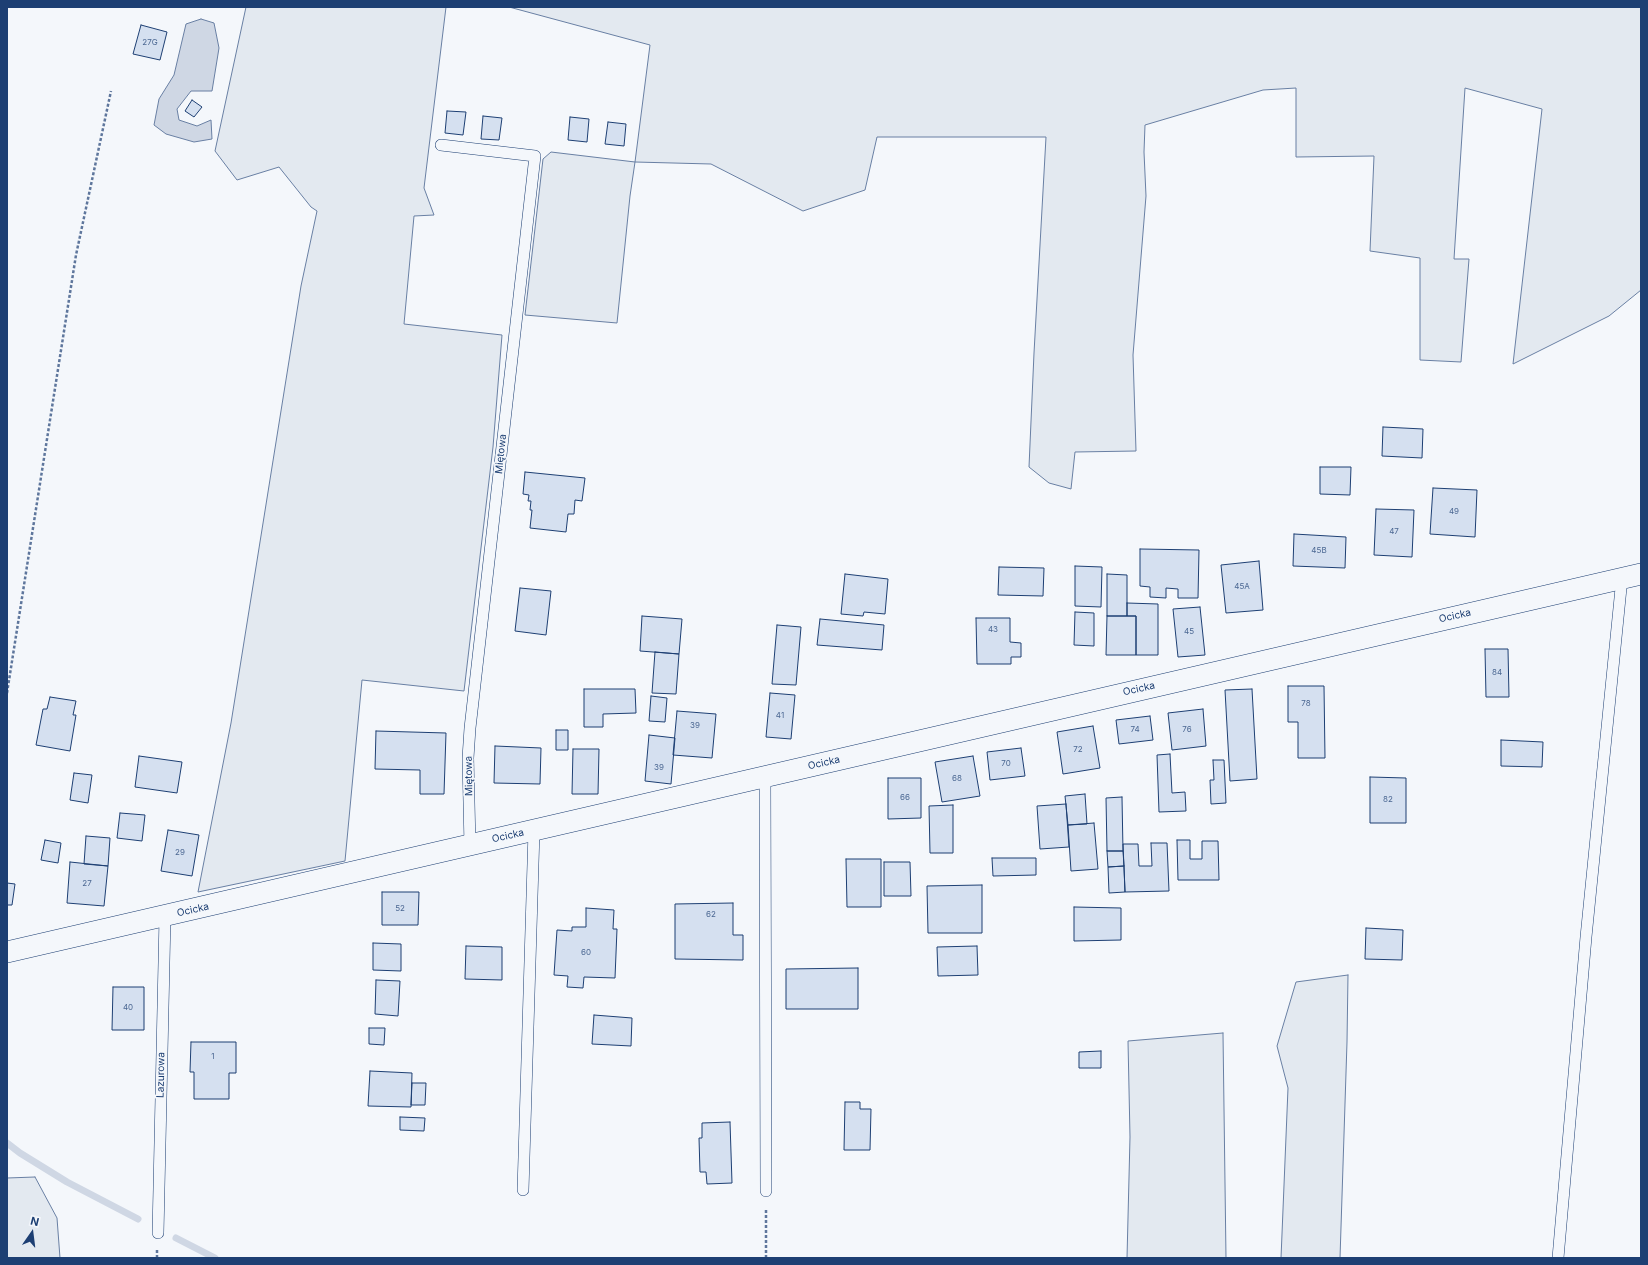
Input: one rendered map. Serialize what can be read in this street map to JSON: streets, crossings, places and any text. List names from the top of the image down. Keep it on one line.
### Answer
{"streets":{"street":["Ocicka"],"lane":["Miętowa","Lazurowa"]},"crossings":[["Miętowa","Ocicka"],["Ocicka","Lazurowa"]],"house_numbers":["27G","49","47","45B","45A","43","45","84","78","41","39","74","76","72","70","39","68","66","82","29","27","52","62","60","40","1"],"north":"top"}
